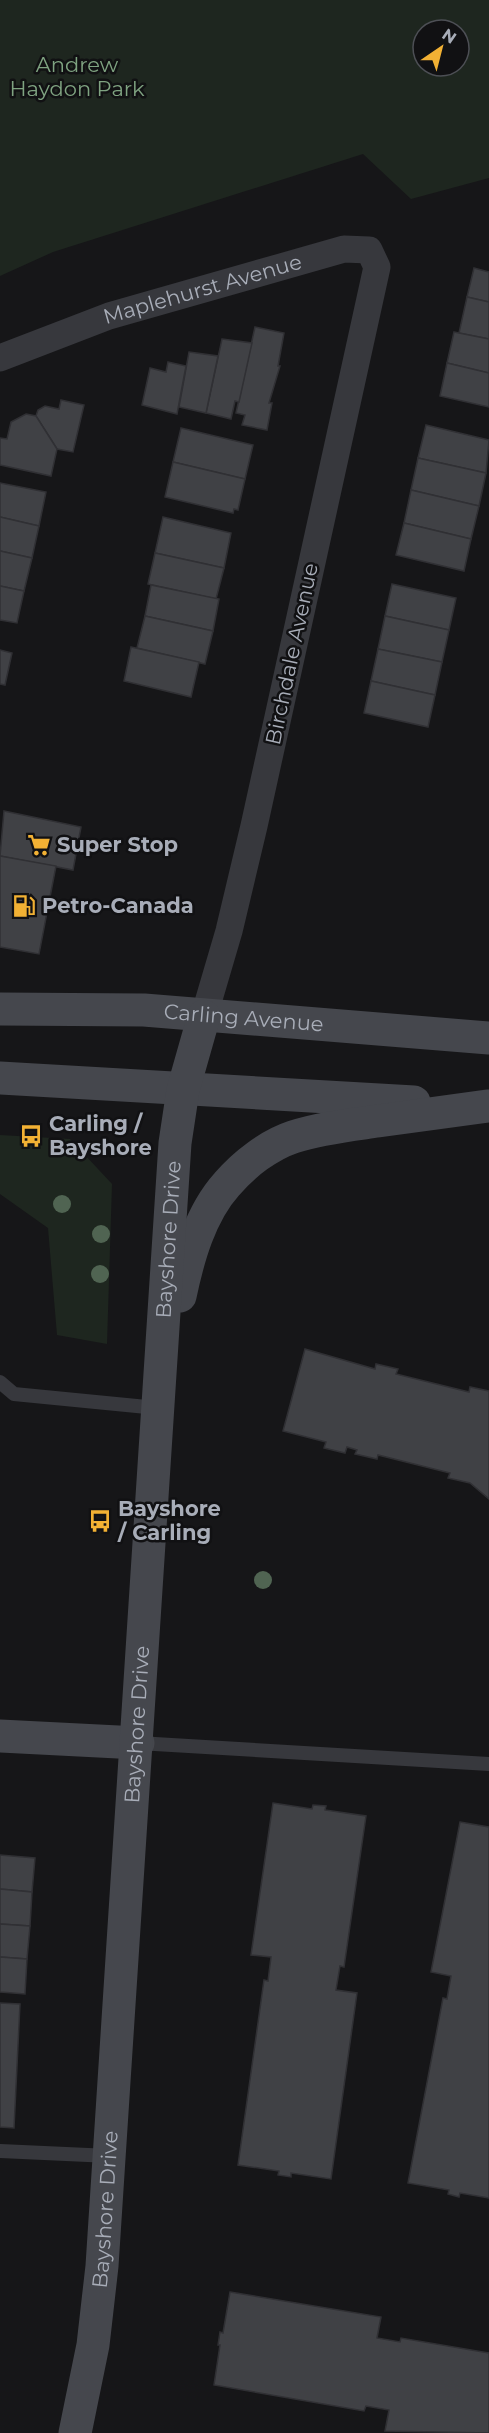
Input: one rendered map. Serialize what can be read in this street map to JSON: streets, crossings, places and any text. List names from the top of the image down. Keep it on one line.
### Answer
{"streets":{"main road":["Carling Avenue","Bayshore Drive"],"street":["Maplehurst Avenue","Birchdale Avenue"]},"crossings":[["Maplehurst Avenue","Birchdale Avenue"],["Birchdale Avenue","Carling Avenue"],["Birchdale Avenue","Bayshore Drive"],["Carling Avenue","Bayshore Drive"]],"parks":["Andrew Haydon Park"],"places":{"supermarket":["Super Stop"],"fuel station":["Petro-Canada"],"bus stop":["Carling / Bayshore","Bayshore / Carling"]},"north":"top right"}
